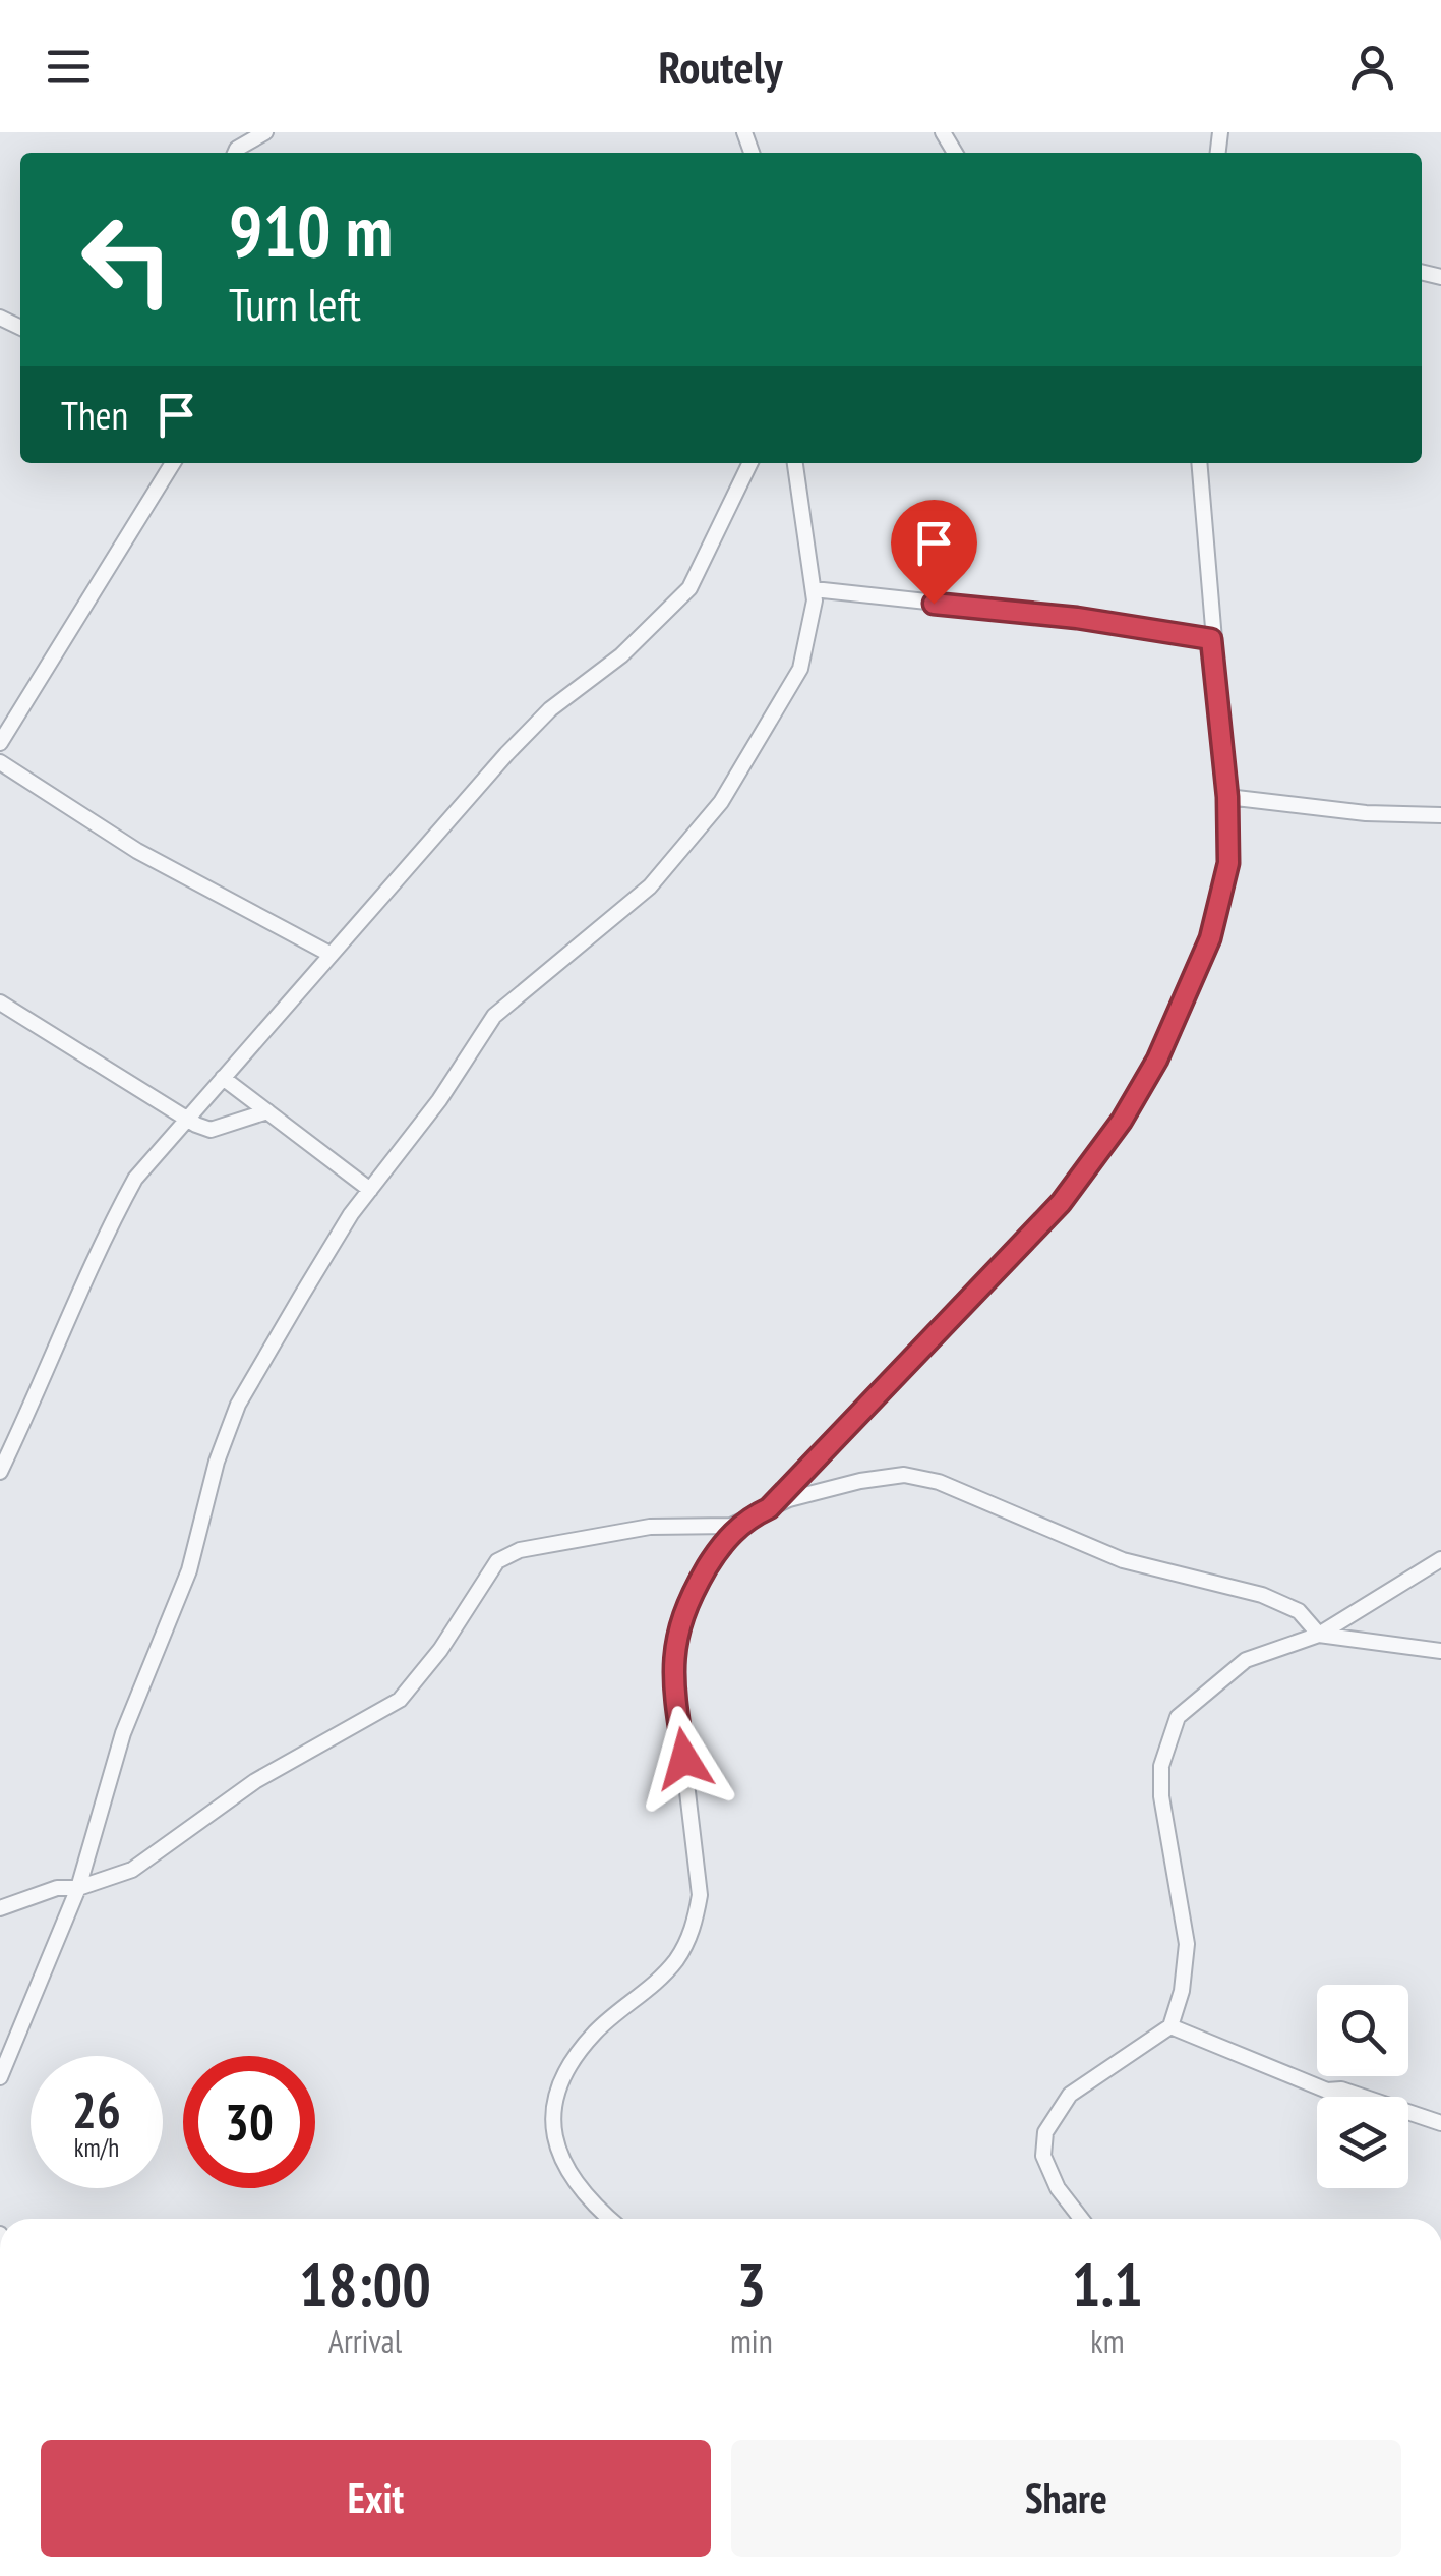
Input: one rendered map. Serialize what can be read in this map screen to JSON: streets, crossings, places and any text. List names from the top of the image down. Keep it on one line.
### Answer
{"page":{"header":"Routely","turn":["910 m","Turn left"],"then":"Then","speed":"26 km/h","limit":"30","eta":["18:00","Arrival","3","min","1.1","km"],"buttons":["Exit","Share"]}}
